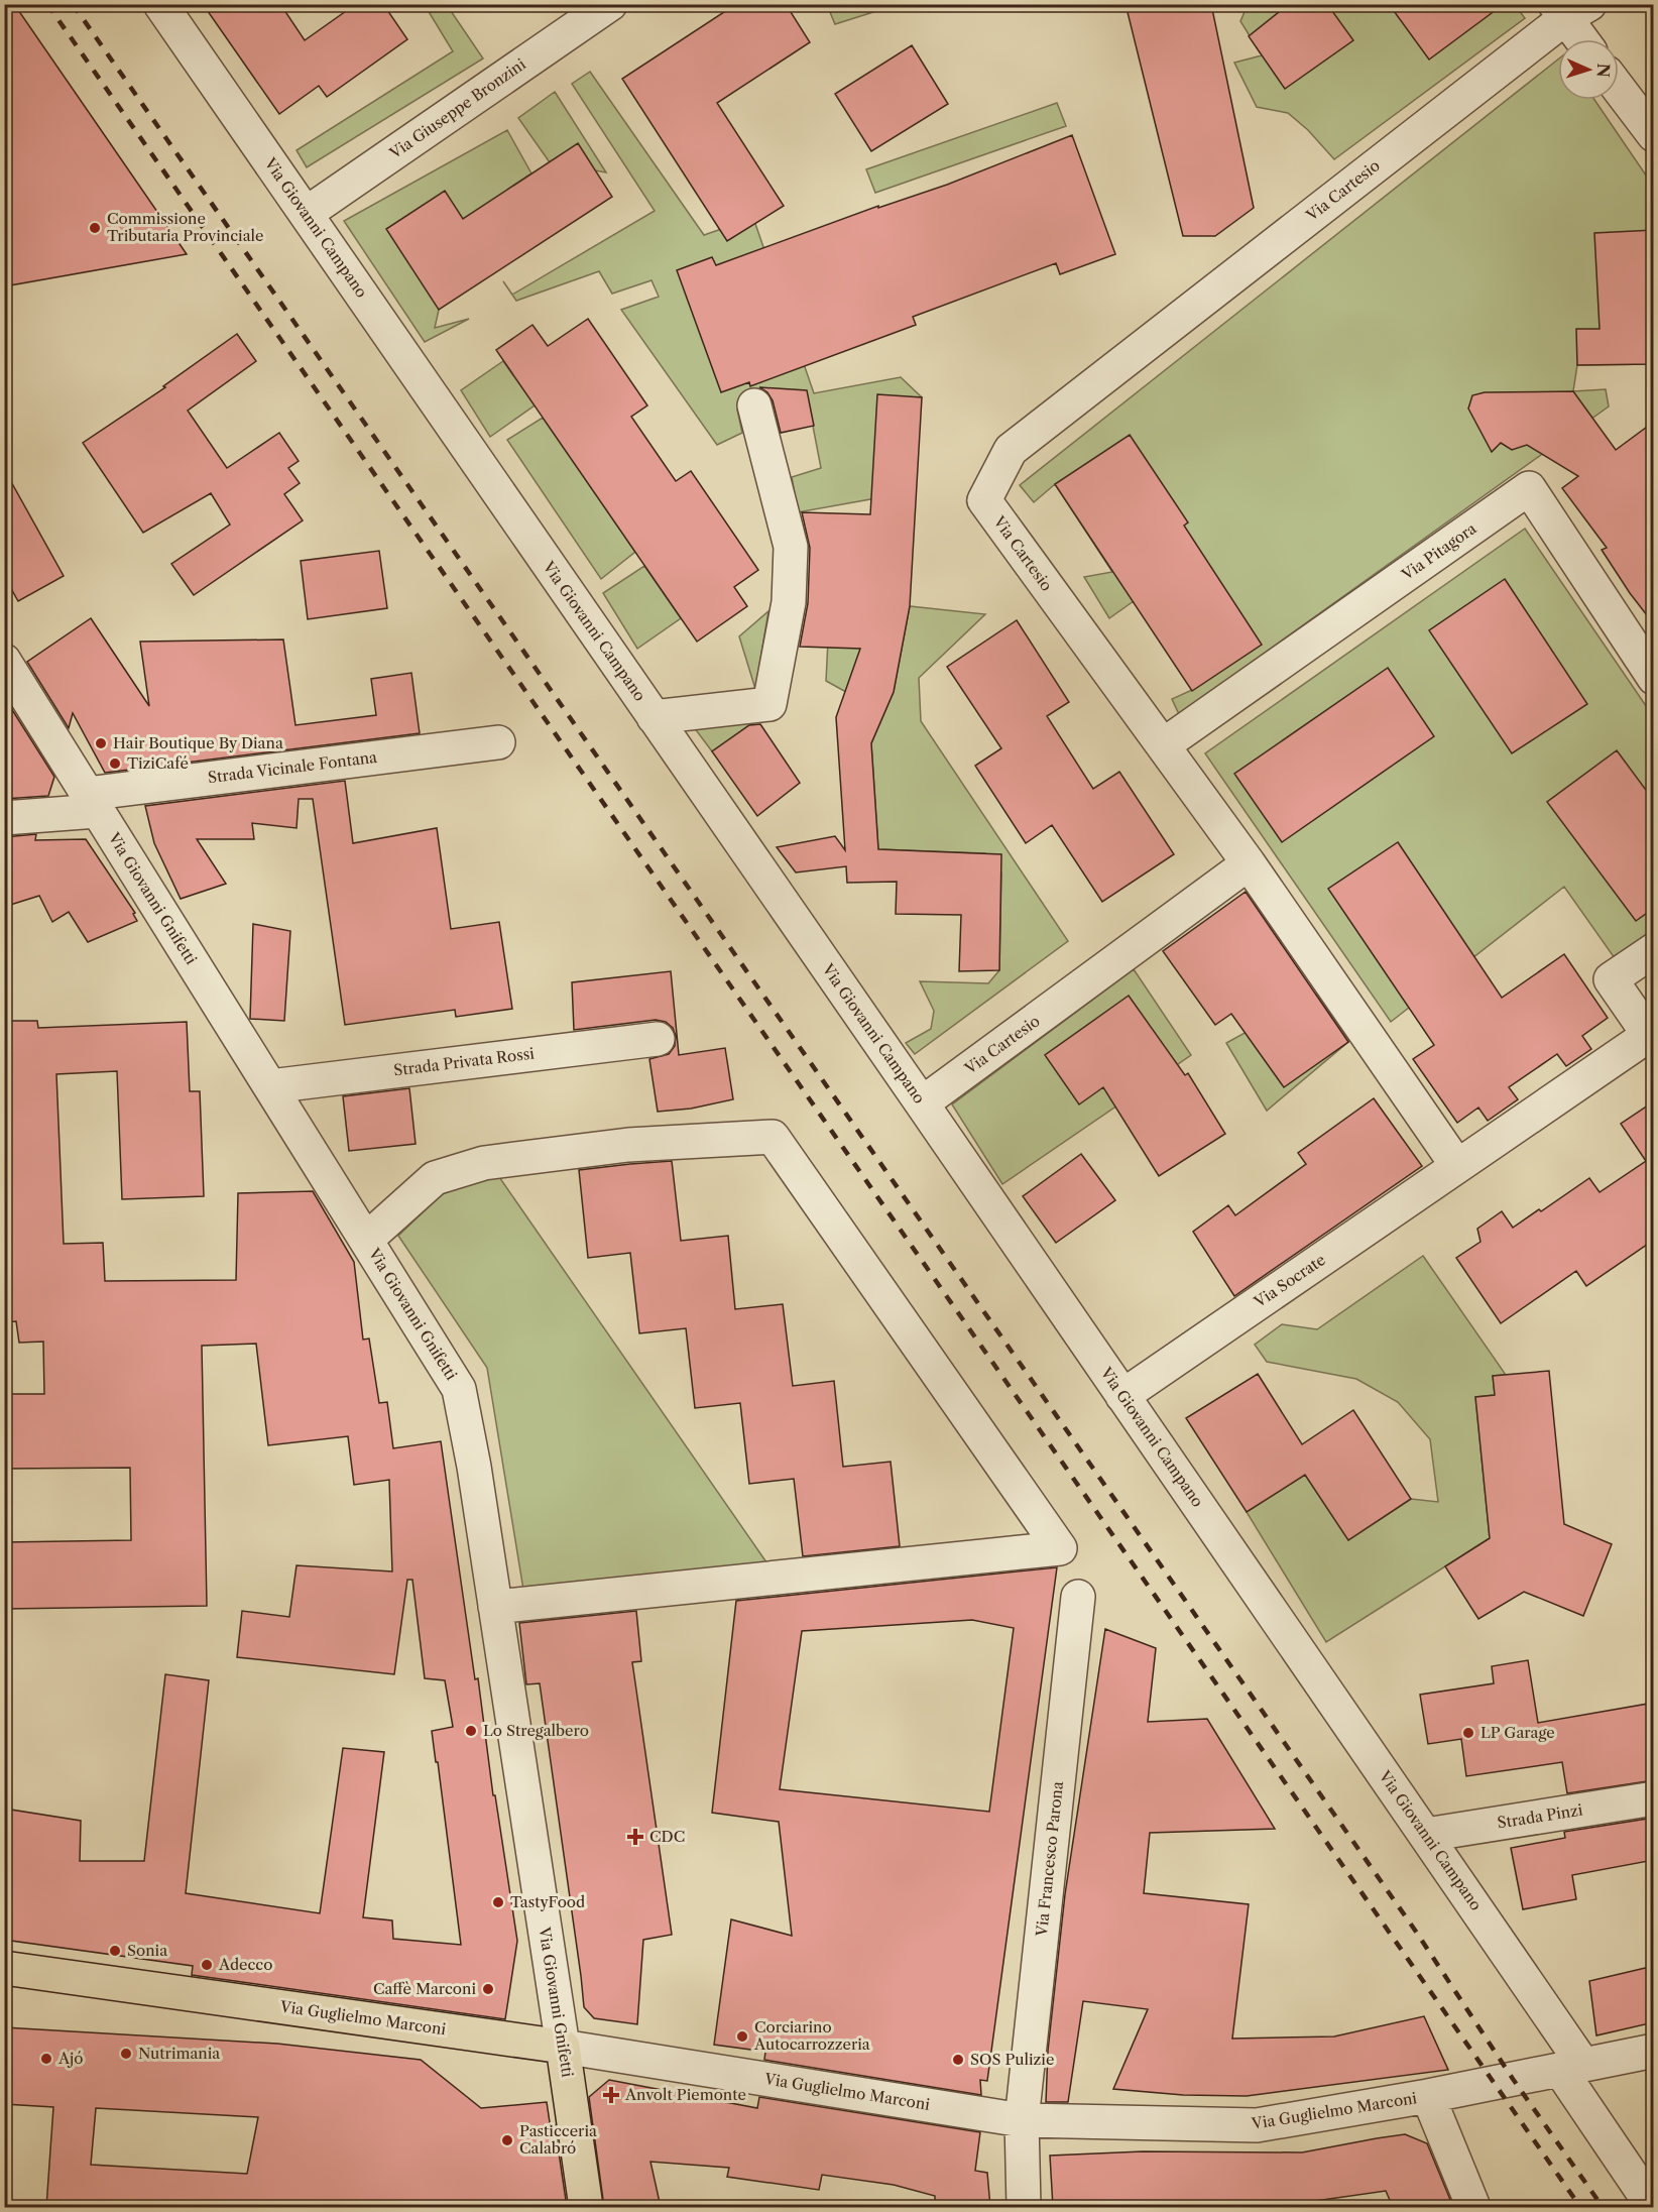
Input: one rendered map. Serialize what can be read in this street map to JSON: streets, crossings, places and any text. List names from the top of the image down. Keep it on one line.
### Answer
{"streets":{"main road":["Via Giovanni Gnifetti","Via Guglielmo Marconi"],"street":["Via Giuseppe Bronzini","Via Cartesio","Via Giovanni Campano","Via Pitagora","Strada Vicinale Fontana","Strada Privata Rossi","Via Socrate","Strada Pinzi","Via Francesco Parona"]},"crossings":[["Via Giuseppe Bronzini","Via Giovanni Campano"],["Via Cartesio","Via Giovanni Campano"],["Via Cartesio","Via Pitagora"],["Via Giovanni Campano","Via Socrate"],["Via Giovanni Campano","Strada Pinzi"],["Via Giovanni Campano","Via Guglielmo Marconi"],["Strada Vicinale Fontana","Via Giovanni Gnifetti"],["Via Giovanni Gnifetti","Strada Privata Rossi"],["Via Giovanni Gnifetti","Via Guglielmo Marconi"],["Via Francesco Parona","Via Guglielmo Marconi"]],"places":{"other":["Commissione Tributaria Provinciale","Hair Boutique By Diana","TiziCafé","Lo Stregalbero","LP Garage","TastyFood","Sonia","Adecco","Caffè Marconi","Corciarino Autocarrozzeria","Nutrimania","Ajó","SOS Pulizie","Pasticceria Calabró"],"health":["CDC","Anvolt Piemonte"]},"north":"right"}
